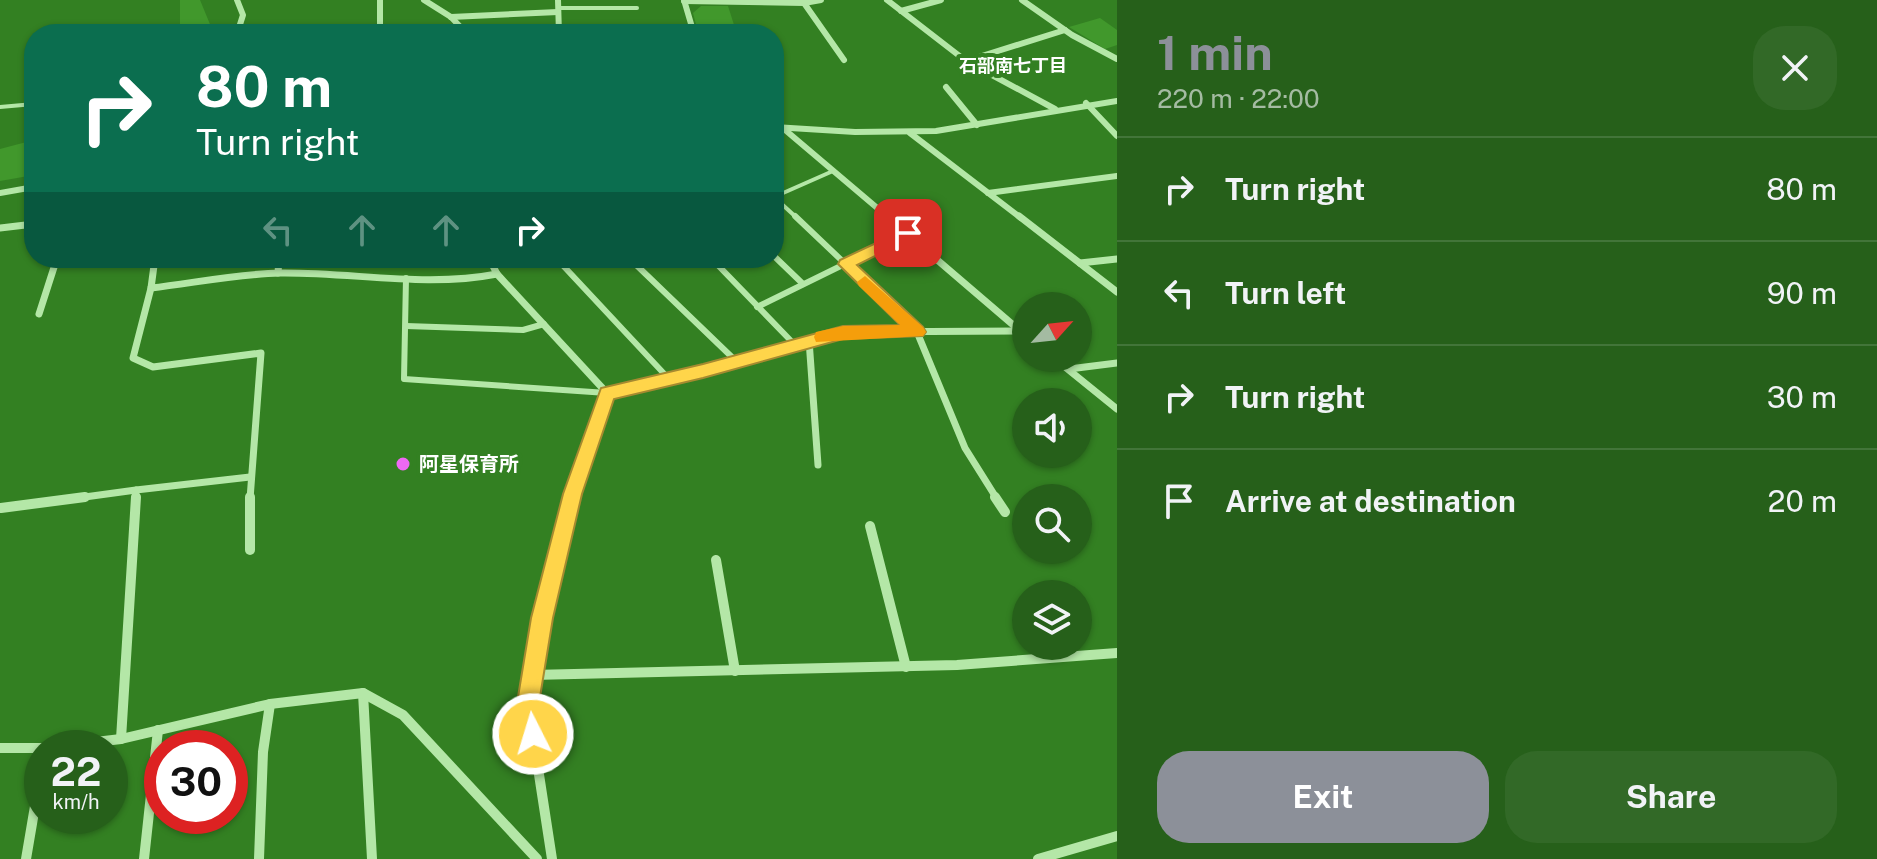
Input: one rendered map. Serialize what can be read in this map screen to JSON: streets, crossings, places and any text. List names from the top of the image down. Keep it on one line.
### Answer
{"districts":["石部南七丁目"],"places":["阿星保育所"],"north":"top right","page":{"heading":["1 min","220 m · 22:00"],"turn":["80 m","Turn right"],"list":[{"name":"Turn right","value":"80 m"},{"name":"Turn left","value":"90 m"},{"name":"Turn right","value":"30 m"},{"name":"Arrive at destination","value":"20 m"}],"speed":"22 km/h","limit":"30","buttons":["Exit","Share"]}}
